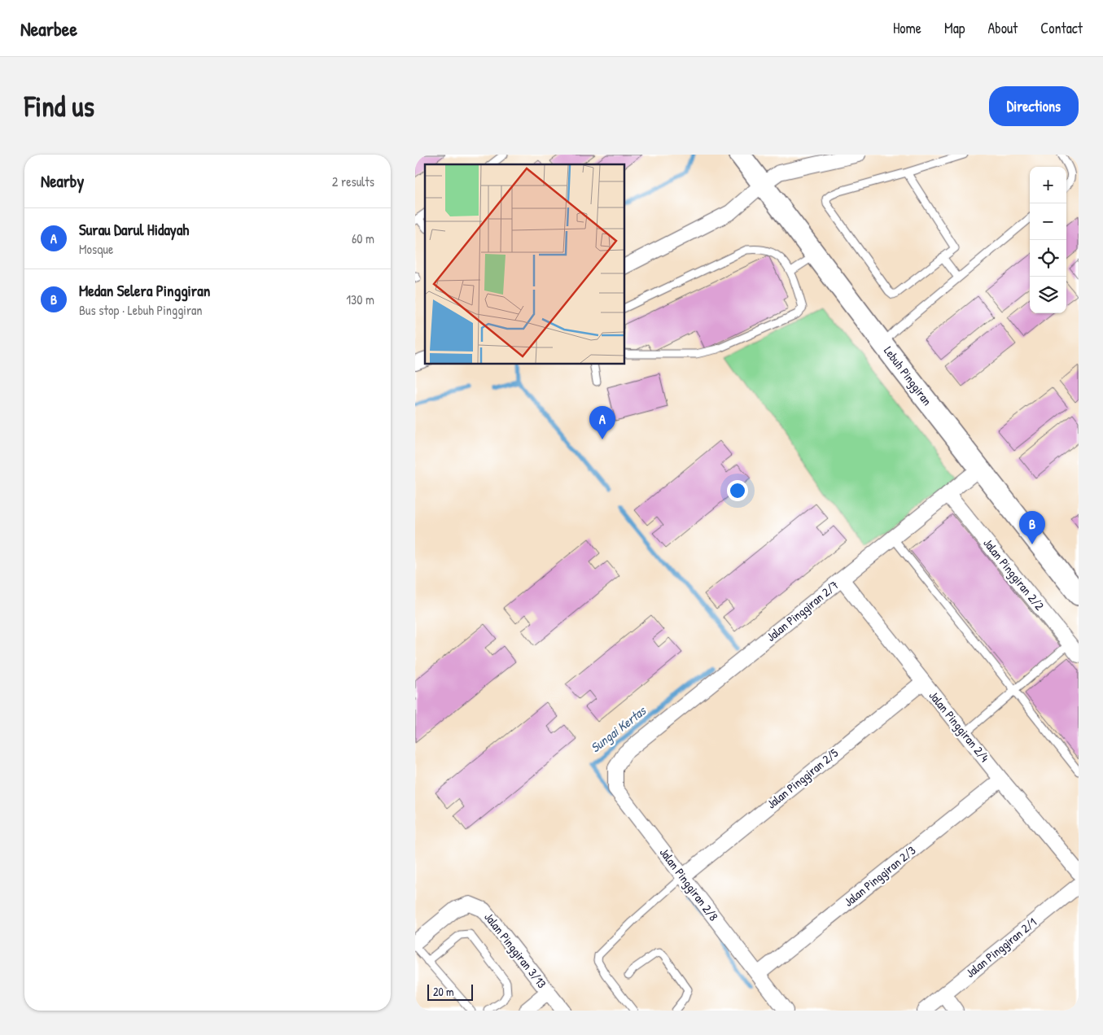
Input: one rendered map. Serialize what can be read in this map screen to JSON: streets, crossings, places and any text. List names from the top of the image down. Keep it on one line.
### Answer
{"streets":{"street":["Lebuh Pinggiran","Jalan Pinggiran 2/2","Jalan Pinggiran 2/7","Jalan Pinggiran 2/4","Jalan Pinggiran 2/5","Jalan Pinggiran 2/3","Jalan Pinggiran 2/8","Jalan Pinggiran 2/1","Jalan Pinggiran 3/13"]},"crossings":[["Lebuh Pinggiran","Jalan Pinggiran 2/7"],["Jalan Pinggiran 2/2","Jalan Pinggiran 2/7"],["Jalan Pinggiran 2/7","Jalan Pinggiran 2/4"],["Jalan Pinggiran 2/7","Jalan Pinggiran 2/8"],["Jalan Pinggiran 2/4","Jalan Pinggiran 2/5"],["Jalan Pinggiran 2/4","Jalan Pinggiran 2/3"],["Jalan Pinggiran 2/5","Jalan Pinggiran 2/8"],["Jalan Pinggiran 2/3","Jalan Pinggiran 2/8"]],"water":["Sungai Kertas"],"scale_bar":"20 m","page":{"header":"Nearbee","nav":["Home","Map","About","Contact"],"buttons":"Directions","title":"Find us","heading":["Nearby","2 results"],"map_buttons":["+","−"],"list":[{"mark":"A","name":"Surau Darul Hidayah","note":"Mosque","value":"60 m"},{"mark":"B","name":"Medan Selera Pinggiran","note":"Bus stop · Lebuh Pinggiran","value":"130 m"}],"pins":["A","B"],"scale":"20 m"}}
